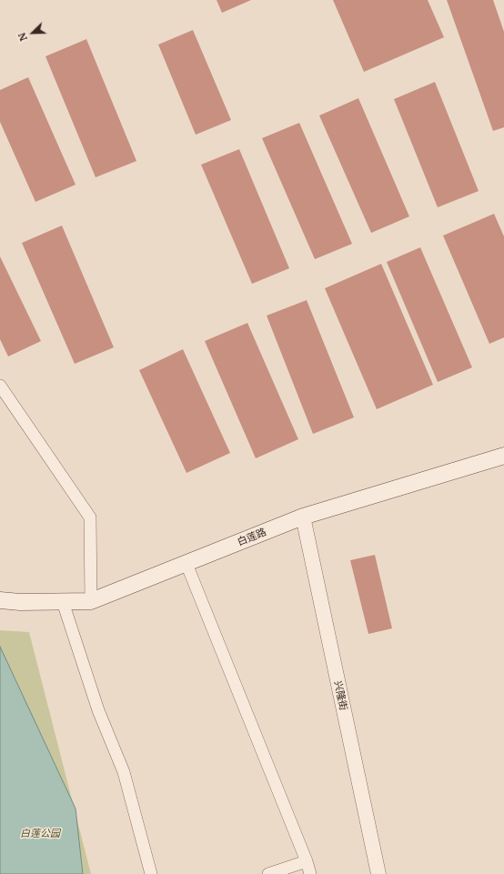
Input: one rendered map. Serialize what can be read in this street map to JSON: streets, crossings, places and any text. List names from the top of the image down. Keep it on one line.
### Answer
{"streets":{"main road":["白莲路"],"street":["兴隆街"]},"crossings":[["白莲路","兴隆街"]],"parks":["白莲公园"],"north":"bottom left"}
